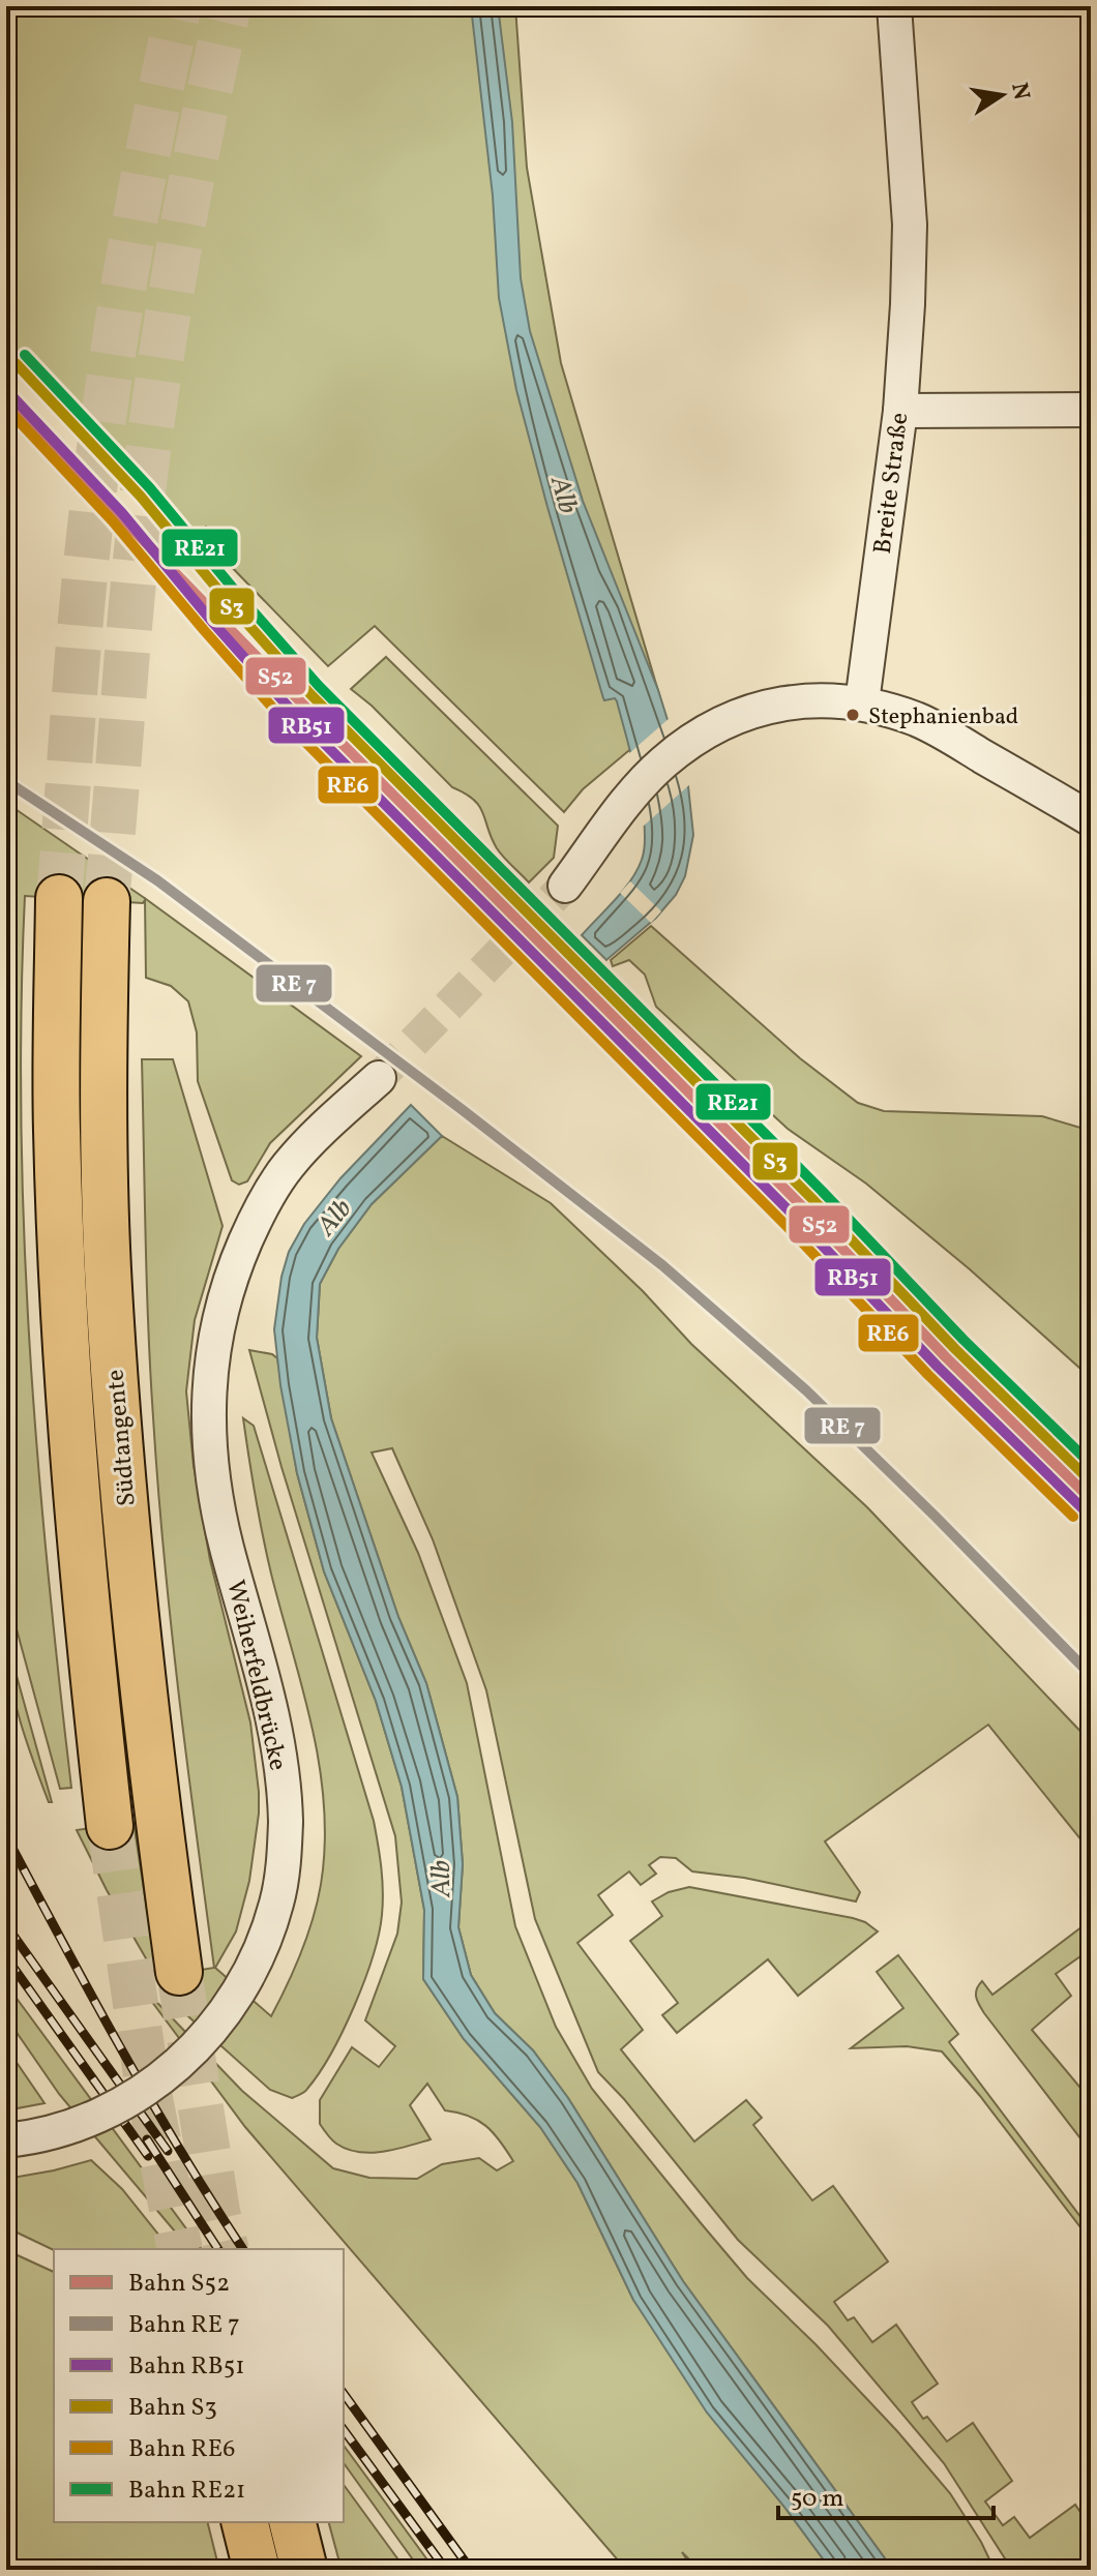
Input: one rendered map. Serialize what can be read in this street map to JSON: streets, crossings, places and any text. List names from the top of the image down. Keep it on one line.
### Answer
{"streets":{"highway":["Südtangente"],"street":["Breite Straße","Weiherfeldbrücke"]},"water":["Alb"],"places":["Stephanienbad"],"lines":["rail line RE21","rail line S3","rail line RB51","rail line S52","rail line RE6"],"legend":["Bahn S52","Bahn RE 7","Bahn RB51","Bahn S3","Bahn RE6","Bahn RE21"],"scale_bar":"50 m","north":"right"}
